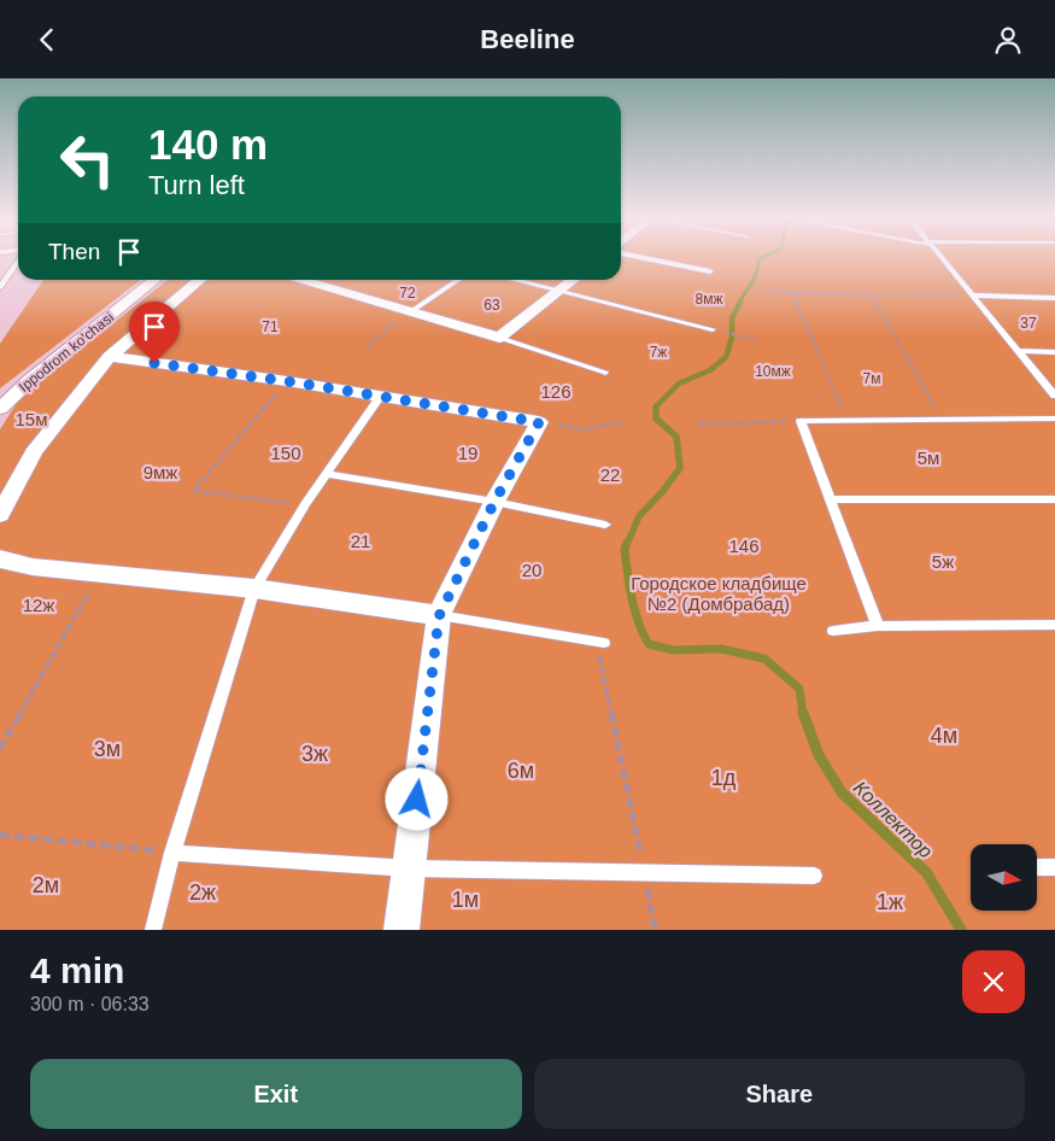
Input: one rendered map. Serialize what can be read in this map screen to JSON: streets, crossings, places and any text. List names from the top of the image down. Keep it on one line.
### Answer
{"streets":{"street":["Ippodrom ko'chasi"]},"water":["Коллектор"],"parks":["72","8мж","63","37","71","7ж","10мж","7м","126","15м","150","19","5м","9мж","22","21","146","5ж","20","Городское кладбище №2 (Домбрабад)","12ж","4м","3м","3ж","6м","1д","2м","2ж","1м","1ж"],"north":"right","page":{"header":"Beeline","turn":["140 m","Turn left"],"then":"Then","heading":["4 min","300 m · 06:33"],"buttons":["Exit","Share"]}}
